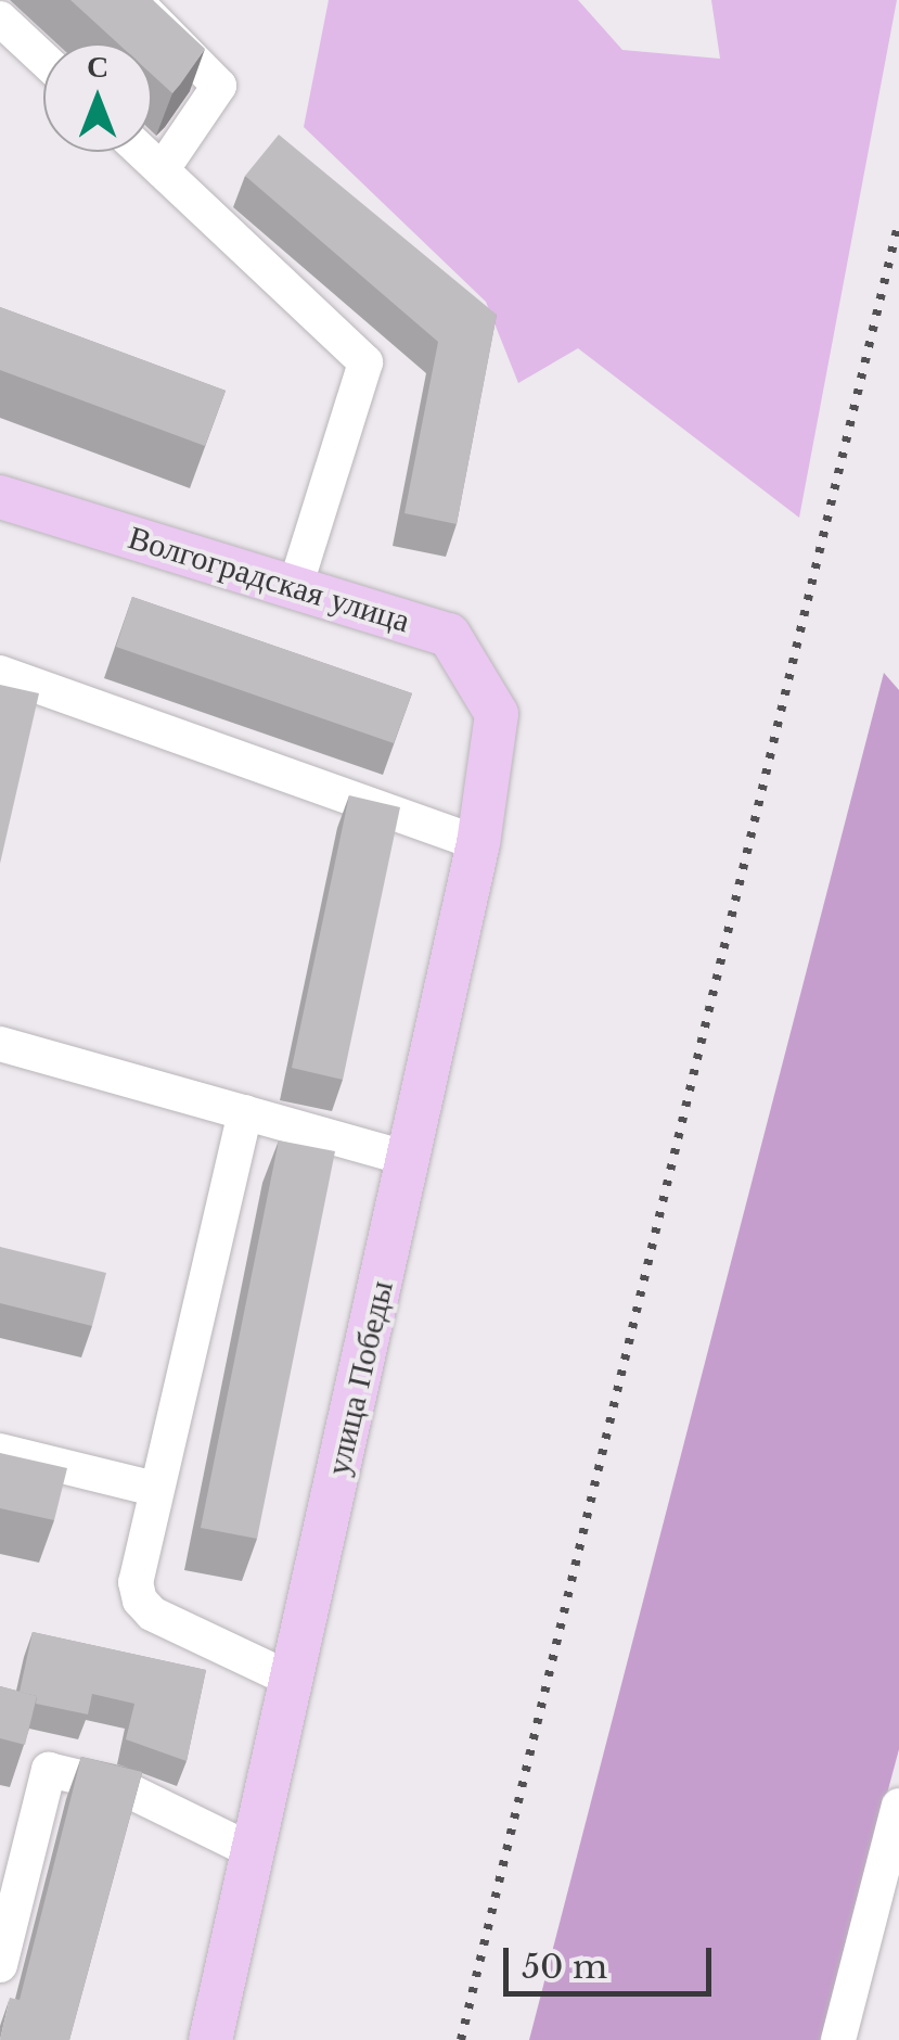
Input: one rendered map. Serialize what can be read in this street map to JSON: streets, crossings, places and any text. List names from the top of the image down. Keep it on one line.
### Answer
{"streets":{"main road":["Волгоградская улица","улица Победы"]},"crossings":[["Волгоградская улица","улица Победы"]],"scale_bar":"50 m","north":"top"}
